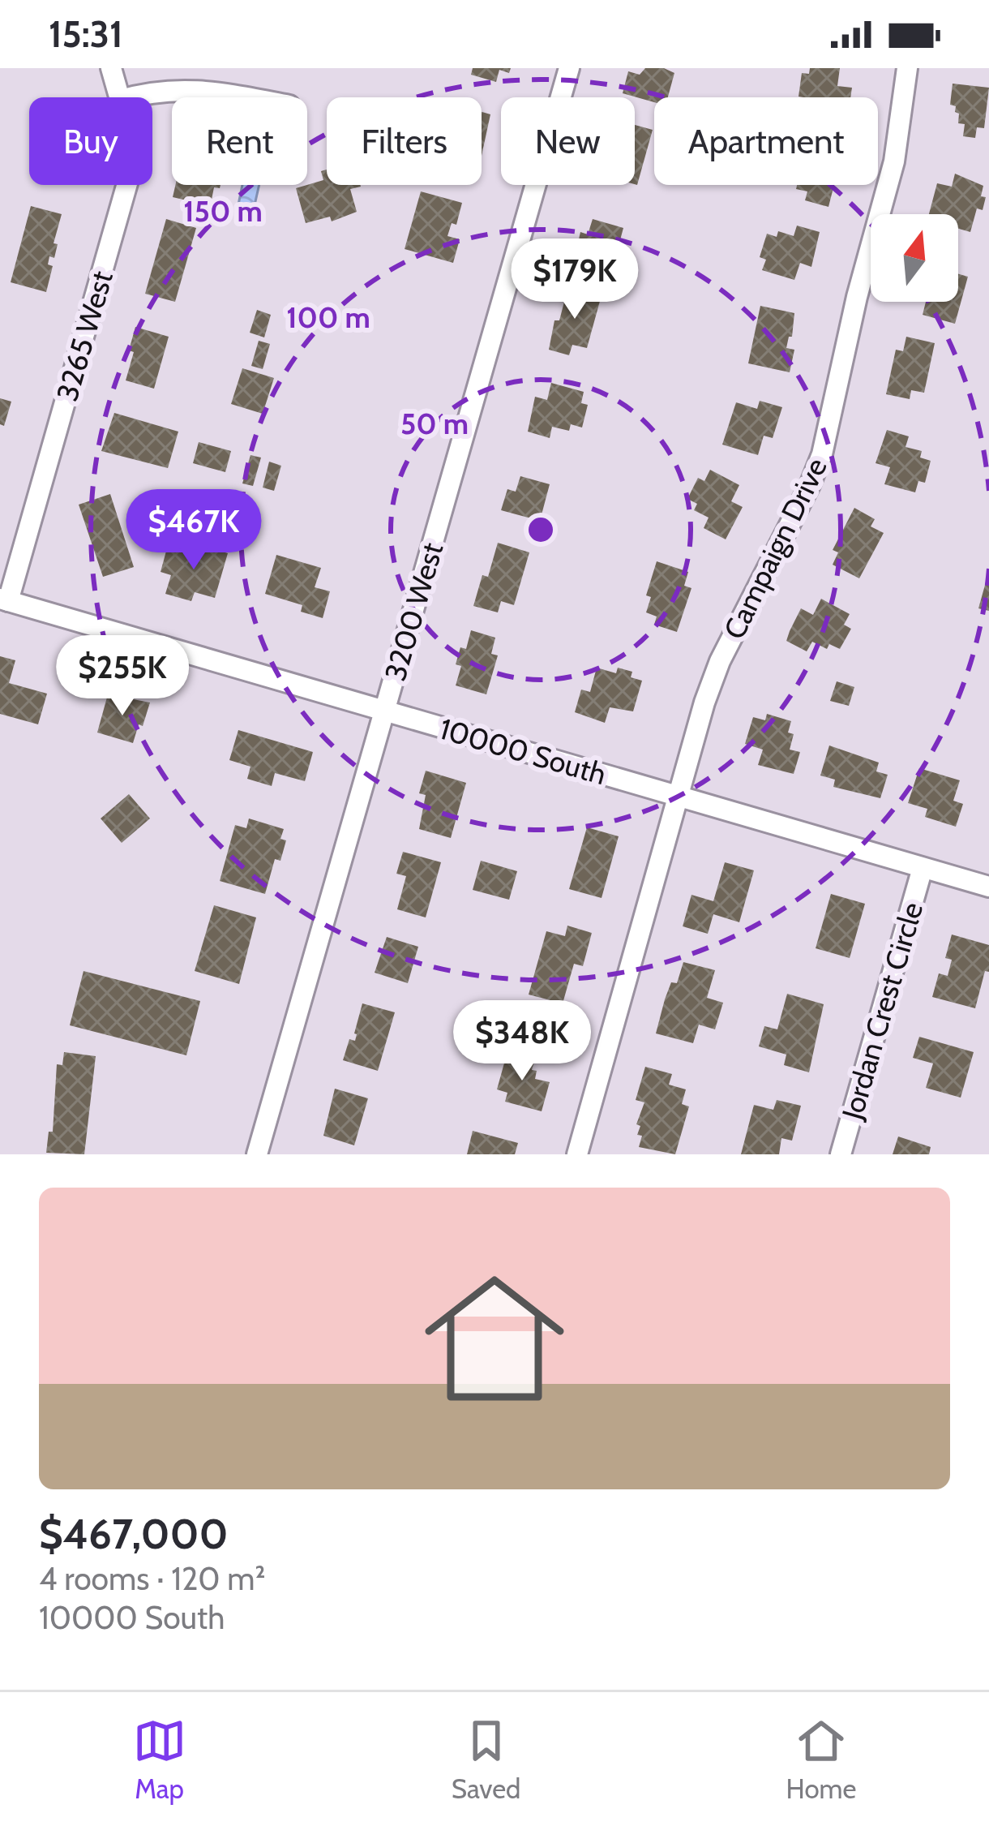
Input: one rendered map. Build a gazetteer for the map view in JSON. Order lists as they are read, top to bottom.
{
  "streets": {
    "street": [
      "3265 West",
      "Campaign Drive",
      "3200 West",
      "10000 South",
      "Jordan Crest Circle"
    ]
  },
  "crossings": [
    ["3265 West", "10000 South"],
    ["Campaign Drive", "10000 South"],
    ["3200 West", "10000 South"],
    ["10000 South", "Jordan Crest Circle"]
  ],
  "north": "top",
  "page": {
    "status": "15:31",
    "chip": [
      "Buy",
      "Rent",
      "Filters",
      "New",
      "Apartment"
    ],
    "price": [
      "$179K",
      "$467K",
      "$255K",
      "$348K"
    ],
    "list": [
      {
        "name": "$467,000",
        "note": "4 rooms · 120 m² · 10000 South"
      }
    ],
    "tabs": ["Map", "Saved", "Home"]
  },
  "rings": ["150 m", "100 m", "50 m"]
}
